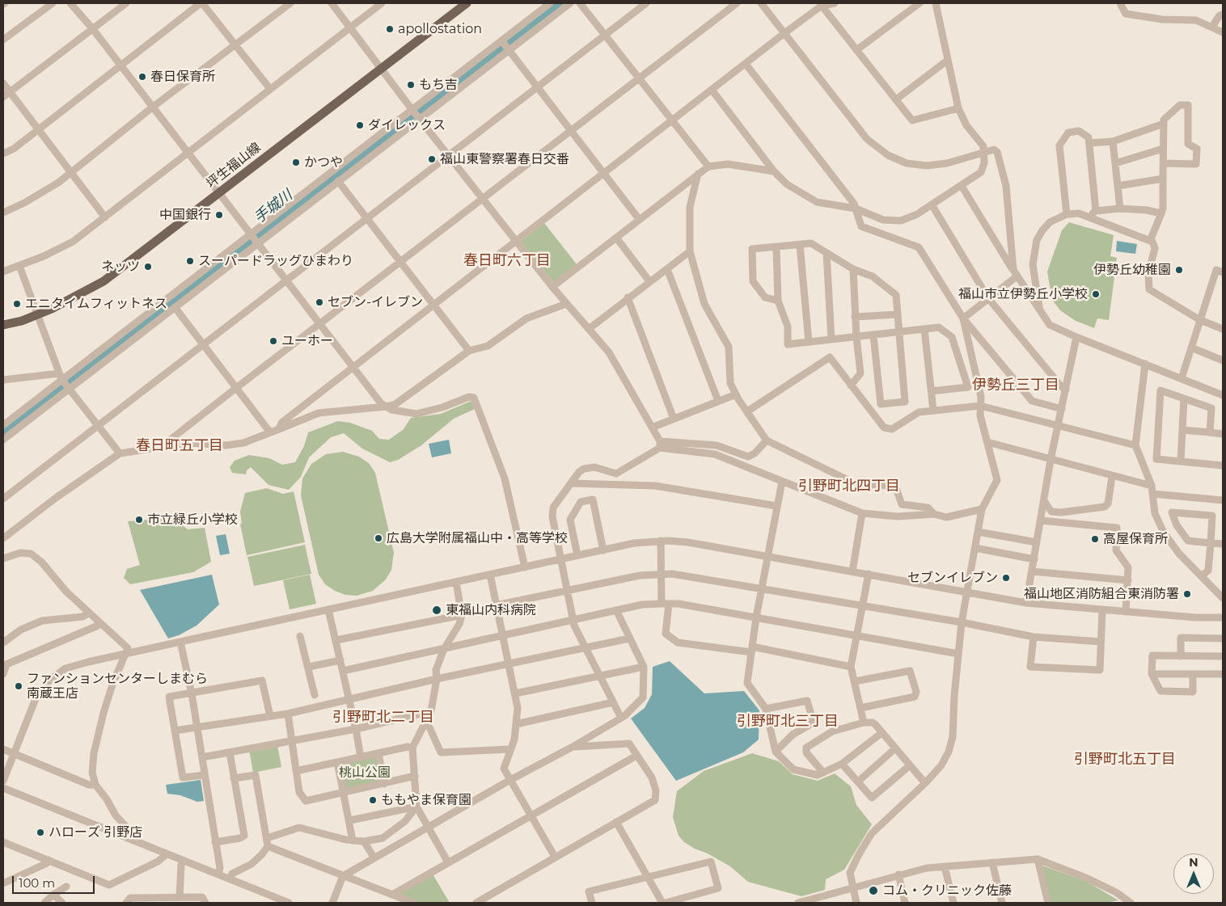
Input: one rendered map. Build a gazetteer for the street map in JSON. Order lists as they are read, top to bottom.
{
  "streets": {
    "main road": ["坪生福山線"]
  },
  "districts": [
    "春日町六丁目",
    "伊勢丘三丁目",
    "春日町五丁目",
    "引野町北四丁目",
    "引野町北二丁目",
    "引野町北三丁目",
    "引野町北五丁目"
  ],
  "water": ["手城川"],
  "parks": ["桃山公園"],
  "places": [
    "apollostation",
    "春日保育所",
    "もち吉",
    "ダイレックス",
    "福山東警察署春日交番",
    "かつや",
    "中国銀行",
    "スーパードラッグひまわり",
    "ネッツ",
    "伊勢丘幼稚園",
    "福山市立伊勢丘小学校",
    "セブン-イレブン",
    "エニタイムフィットネス",
    "ユーホー",
    "市立緑丘小学校",
    "広島大学附属福山中・高等学校",
    "高屋保育所",
    "セブンイレブン",
    "福山地区消防組合東消防署",
    "東福山内科病院",
    "ファンションセンターしまむら 南蔵王店",
    "ももやま保育園",
    "ハローズ 引野店",
    "コム・クリニック佐藤"
  ],
  "scale_bar": "100 m",
  "north": "top"
}
